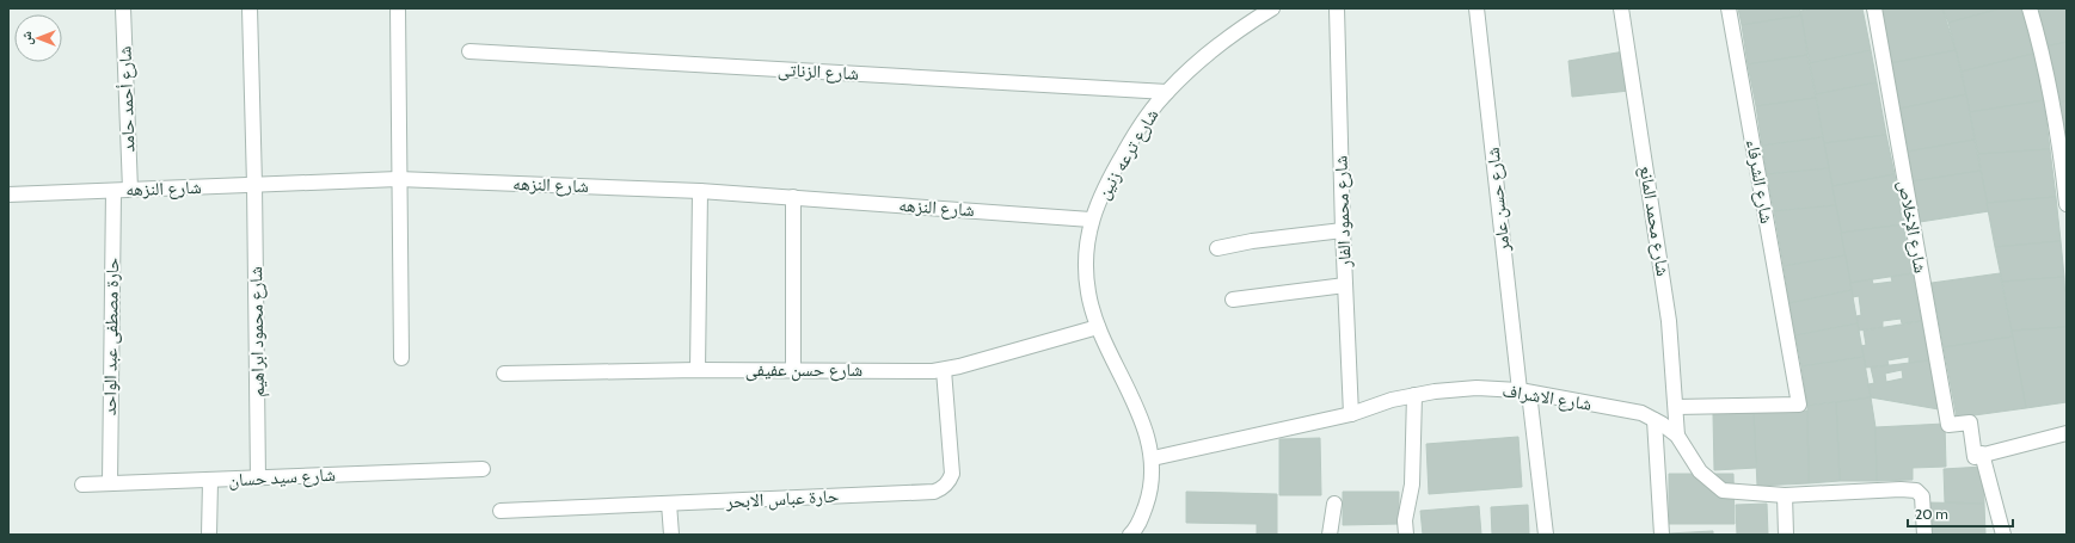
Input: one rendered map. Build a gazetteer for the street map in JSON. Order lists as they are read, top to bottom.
{
  "streets": {
    "street": [
      "شارع الزناتى",
      "شارع أحمد حامد",
      "شارع ترعه زنين",
      "شارع الشرفاء",
      "شارع النزهه",
      "شارع حسن عامر",
      "شارع محمود الفار",
      "شارع محمد المانع",
      "شارع الإخلاص",
      "شارع محمود ابراهيم",
      "حارة مصطفى عبد الواحد",
      "شارع حسن عفيفى",
      "شارع الاشراف",
      "شارع سيد حسان",
      "حارة عباس الابحر"
    ]
  },
  "crossings": [
    ["شارع الزناتى", "شارع ترعه زنين"],
    ["شارع أحمد حامد", "شارع النزهه"],
    ["شارع ترعه زنين", "شارع النزهه"],
    ["شارع ترعه زنين", "شارع حسن عفيفى"],
    ["شارع ترعه زنين", "شارع الاشراف"],
    ["شارع الشرفاء", "شارع محمد المانع"],
    ["شارع النزهه", "شارع محمود ابراهيم"],
    ["شارع النزهه", "حارة مصطفى عبد الواحد"],
    ["شارع حسن عامر", "شارع الاشراف"],
    ["شارع محمود الفار", "شارع الاشراف"],
    ["شارع محمد المانع", "شارع الاشراف"],
    ["شارع محمود ابراهيم", "شارع سيد حسان"],
    ["حارة مصطفى عبد الواحد", "شارع سيد حسان"],
    ["شارع حسن عفيفى", "حارة عباس الابحر"]
  ],
  "scale_bar": "20 m",
  "north": "left"
}
